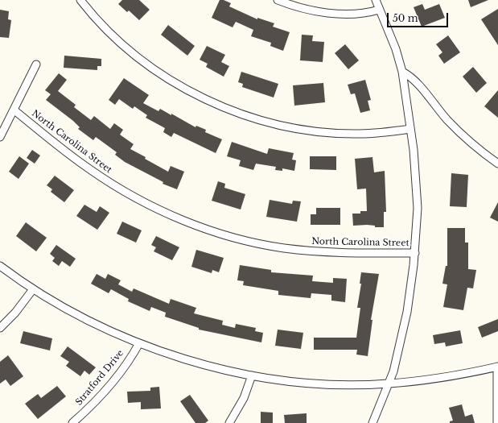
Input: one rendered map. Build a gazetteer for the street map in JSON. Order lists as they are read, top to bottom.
{
  "streets": {
    "street": ["North Carolina Street", "Stratford Drive"]
  },
  "scale_bar": "50 m"
}
